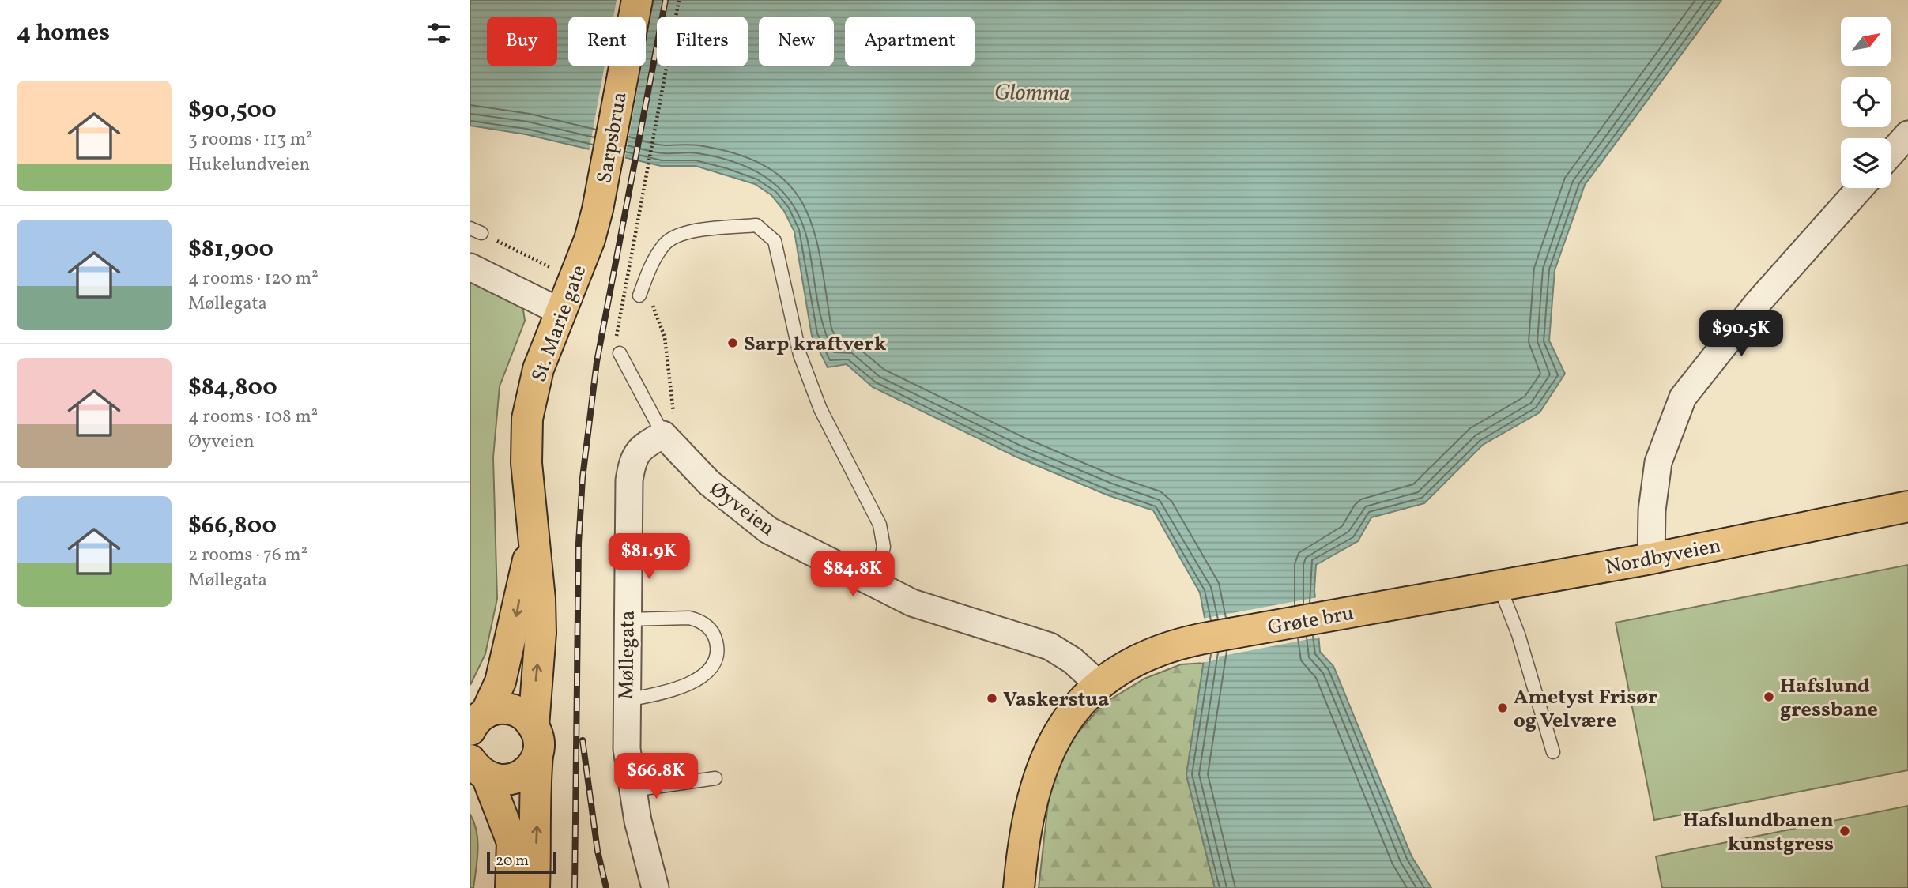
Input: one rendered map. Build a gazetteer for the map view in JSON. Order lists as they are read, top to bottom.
{
  "streets": {
    "main road": [
      "Sarpsbrua",
      "St. Marie gate",
      "Nordbyveien",
      "Grøte bru"
    ],
    "street": ["Øyveien", "Møllegata"]
  },
  "crossings": [
    ["Sarpsbrua", "St. Marie gate"],
    ["Øyveien", "Grøte bru"],
    ["Øyveien", "Møllegata"],
    ["Nordbyveien", "Grøte bru"]
  ],
  "water": ["Glomma"],
  "places": [
    "Sarp kraftverk",
    "Hafslund gressbane",
    "Vaskerstua",
    "Ametyst Frisør og Velvære",
    "Hafslundbanen kunstgress"
  ],
  "scale_bar": "20 m",
  "north": "top right",
  "page": {
    "heading": "4 homes",
    "chip": [
      "Buy",
      "Rent",
      "Filters",
      "New",
      "Apartment"
    ],
    "list": [
      {
        "name": "$90,500",
        "note": "3 rooms · 113 m² · Hukelundveien"
      },
      {
        "name": "$81,900",
        "note": "4 rooms · 120 m² · Møllegata"
      },
      {
        "name": "$84,800",
        "note": "4 rooms · 108 m² · Øyveien"
      },
      {
        "name": "$66,800",
        "note": "2 rooms · 76 m² · Møllegata"
      }
    ],
    "price": [
      "$90.5K",
      "$81.9K",
      "$84.8K",
      "$66.8K"
    ],
    "scale": "20 m"
  }
}
